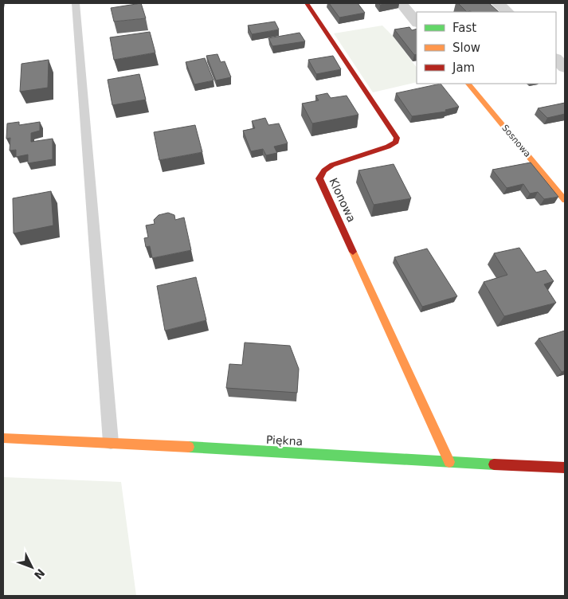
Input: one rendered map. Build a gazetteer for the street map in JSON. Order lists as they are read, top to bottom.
{
  "streets": {
    "street": ["Sosnowa", "Klonowa", "Piękna"]
  },
  "crossings": [
    ["Klonowa", "Piękna"]
  ],
  "legend": ["Fast", "Slow", "Jam"],
  "north": "bottom right"
}
